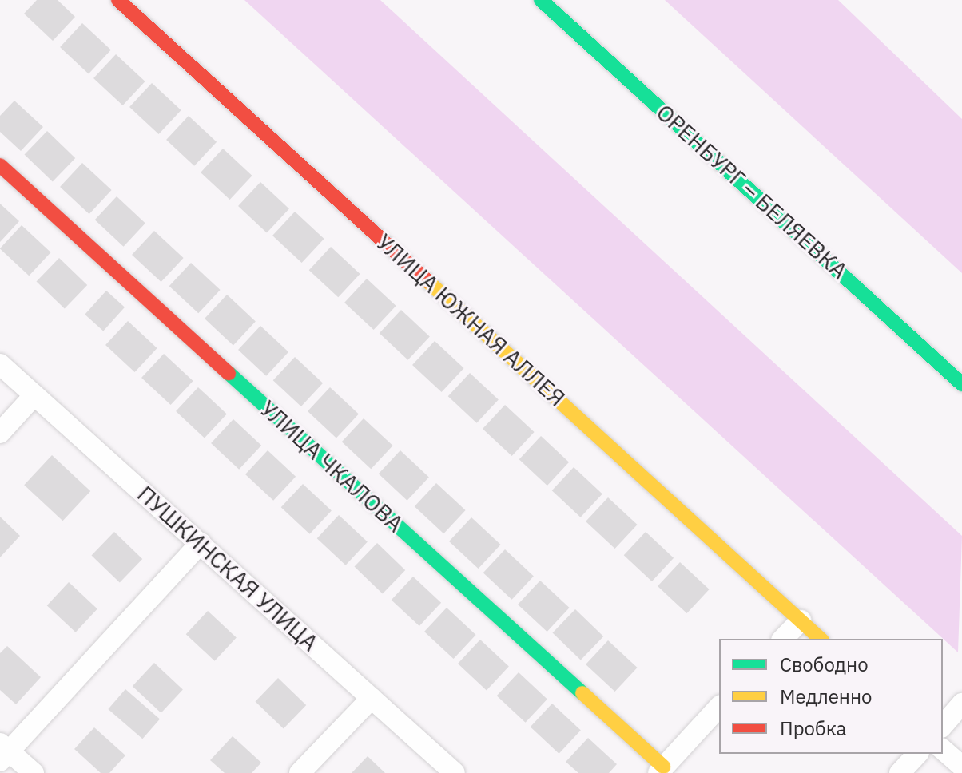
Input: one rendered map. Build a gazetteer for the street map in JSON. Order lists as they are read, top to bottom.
{
  "streets": {
    "street": [
      "ОРЕНБУРГ – БЕЛЯЕВКА",
      "УЛИЦА ЮЖНАЯ АЛЛЕЯ",
      "УЛИЦА ЧКАЛОВА",
      "ПУШКИНСКАЯ УЛИЦА"
    ]
  },
  "legend": ["Свободно", "Медленно", "Пробка"]
}
